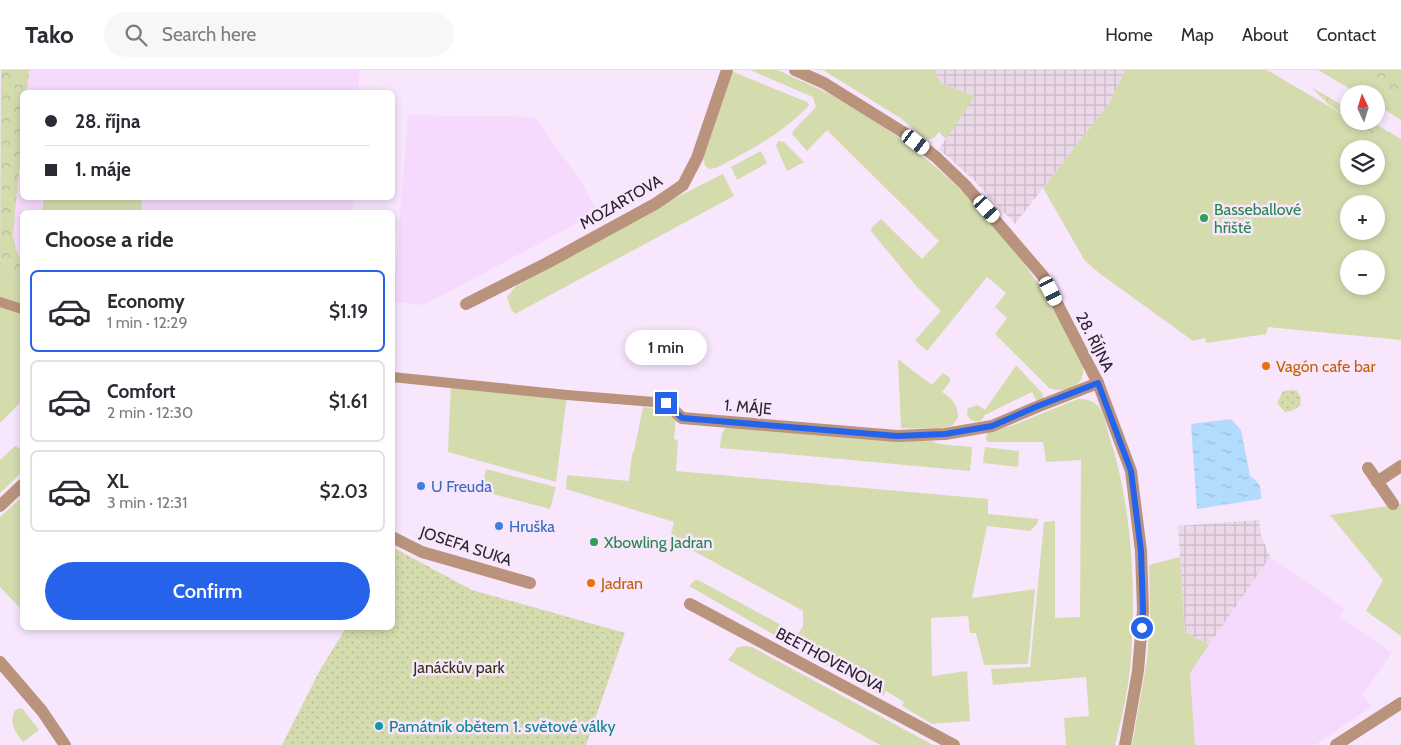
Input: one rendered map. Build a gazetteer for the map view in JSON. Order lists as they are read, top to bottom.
{
  "streets": {
    "street": [
      "MOZARTOVA",
      "28. ŘÍJNA",
      "1. MÁJE",
      "JOSEFA SUKA",
      "BEETHOVENOVA"
    ]
  },
  "crossings": [
    ["28. ŘÍJNA", "1. MÁJE"]
  ],
  "parks": ["Janáčkův park"],
  "places": [
    "Basseballové hřiště",
    "Vagón cafe bar",
    "U Freuda",
    "Hruška",
    "Xbowling Jadran",
    "Jadran",
    "Památník obětem 1. světové války"
  ],
  "north": "top",
  "page": {
    "header": "Tako",
    "search": "Search here",
    "nav": [
      "Home",
      "Map",
      "About",
      "Contact"
    ],
    "map_buttons": ["+", "−"],
    "banner": ["28. října", "1. máje"],
    "heading": "Choose a ride",
    "list": [
      {
        "name": "Economy",
        "note": "1 min · 12:29",
        "value": "$1.19"
      },
      {
        "name": "Comfort",
        "note": "2 min · 12:30",
        "value": "$1.61"
      },
      {
        "name": "XL",
        "note": "3 min · 12:31",
        "value": "$2.03"
      }
    ],
    "bubble": "1 min",
    "buttons": "Confirm"
  }
}
